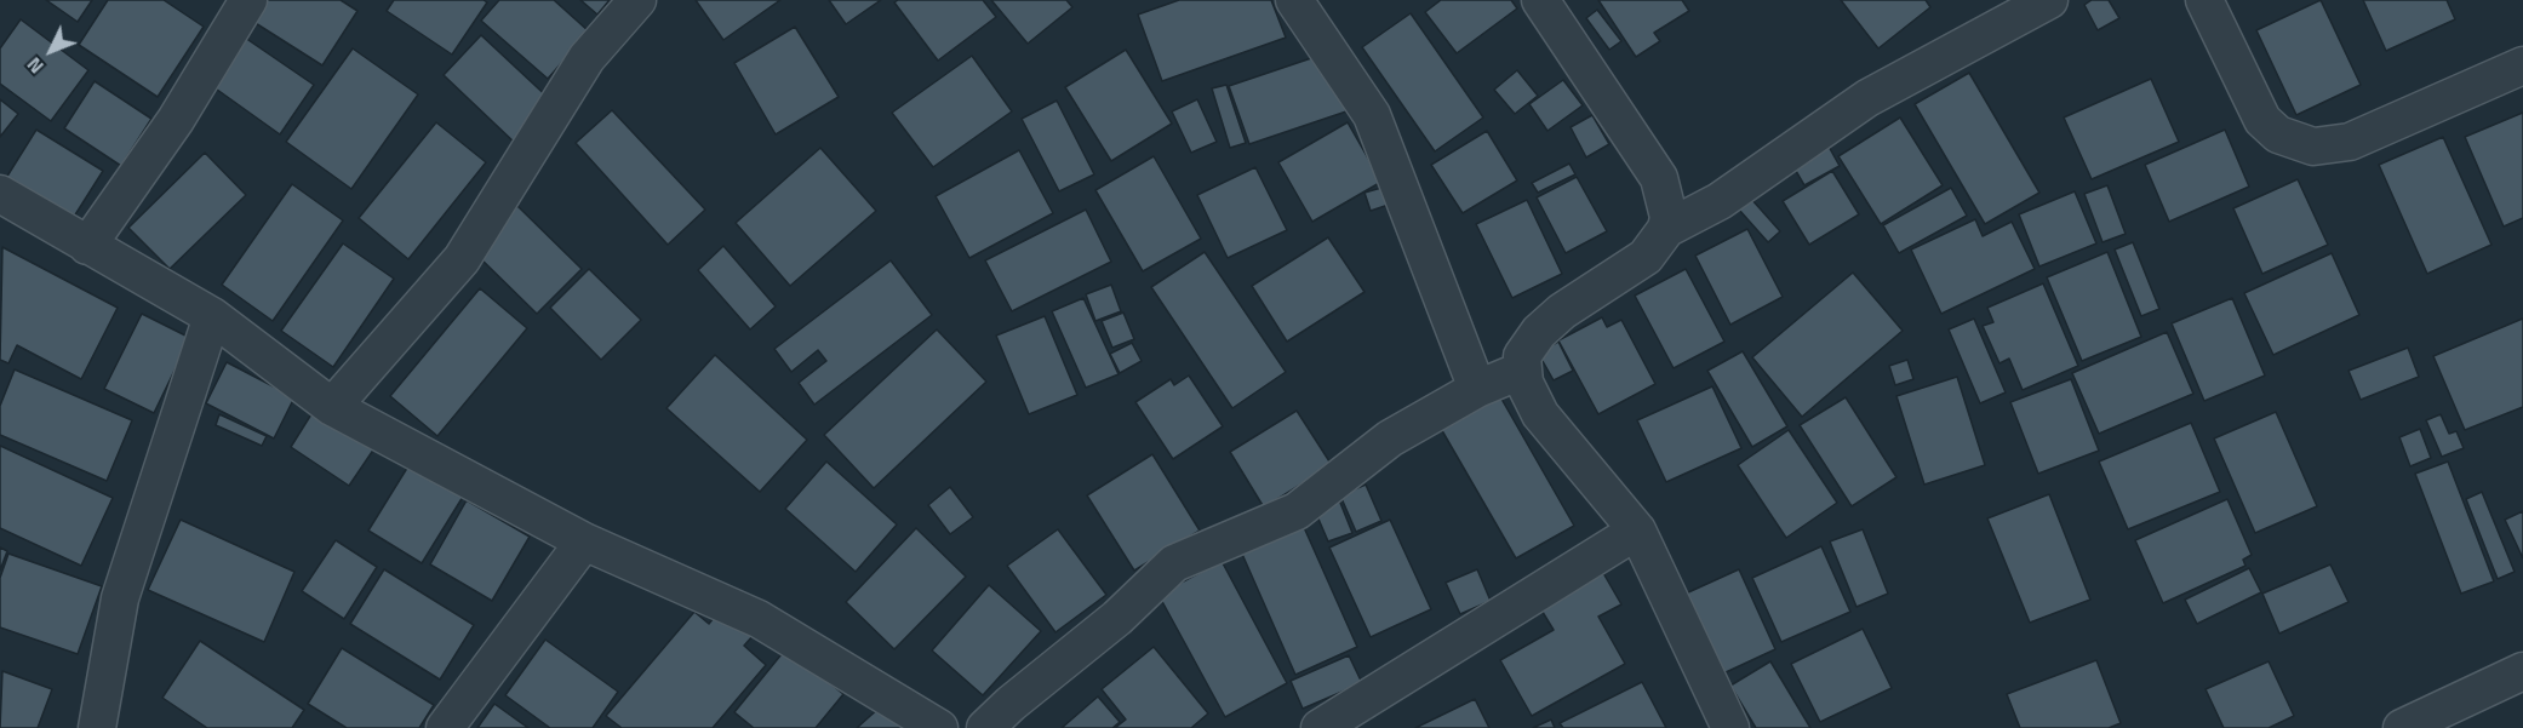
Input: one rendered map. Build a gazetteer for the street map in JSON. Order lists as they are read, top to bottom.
{
  "north": "bottom left"
}
